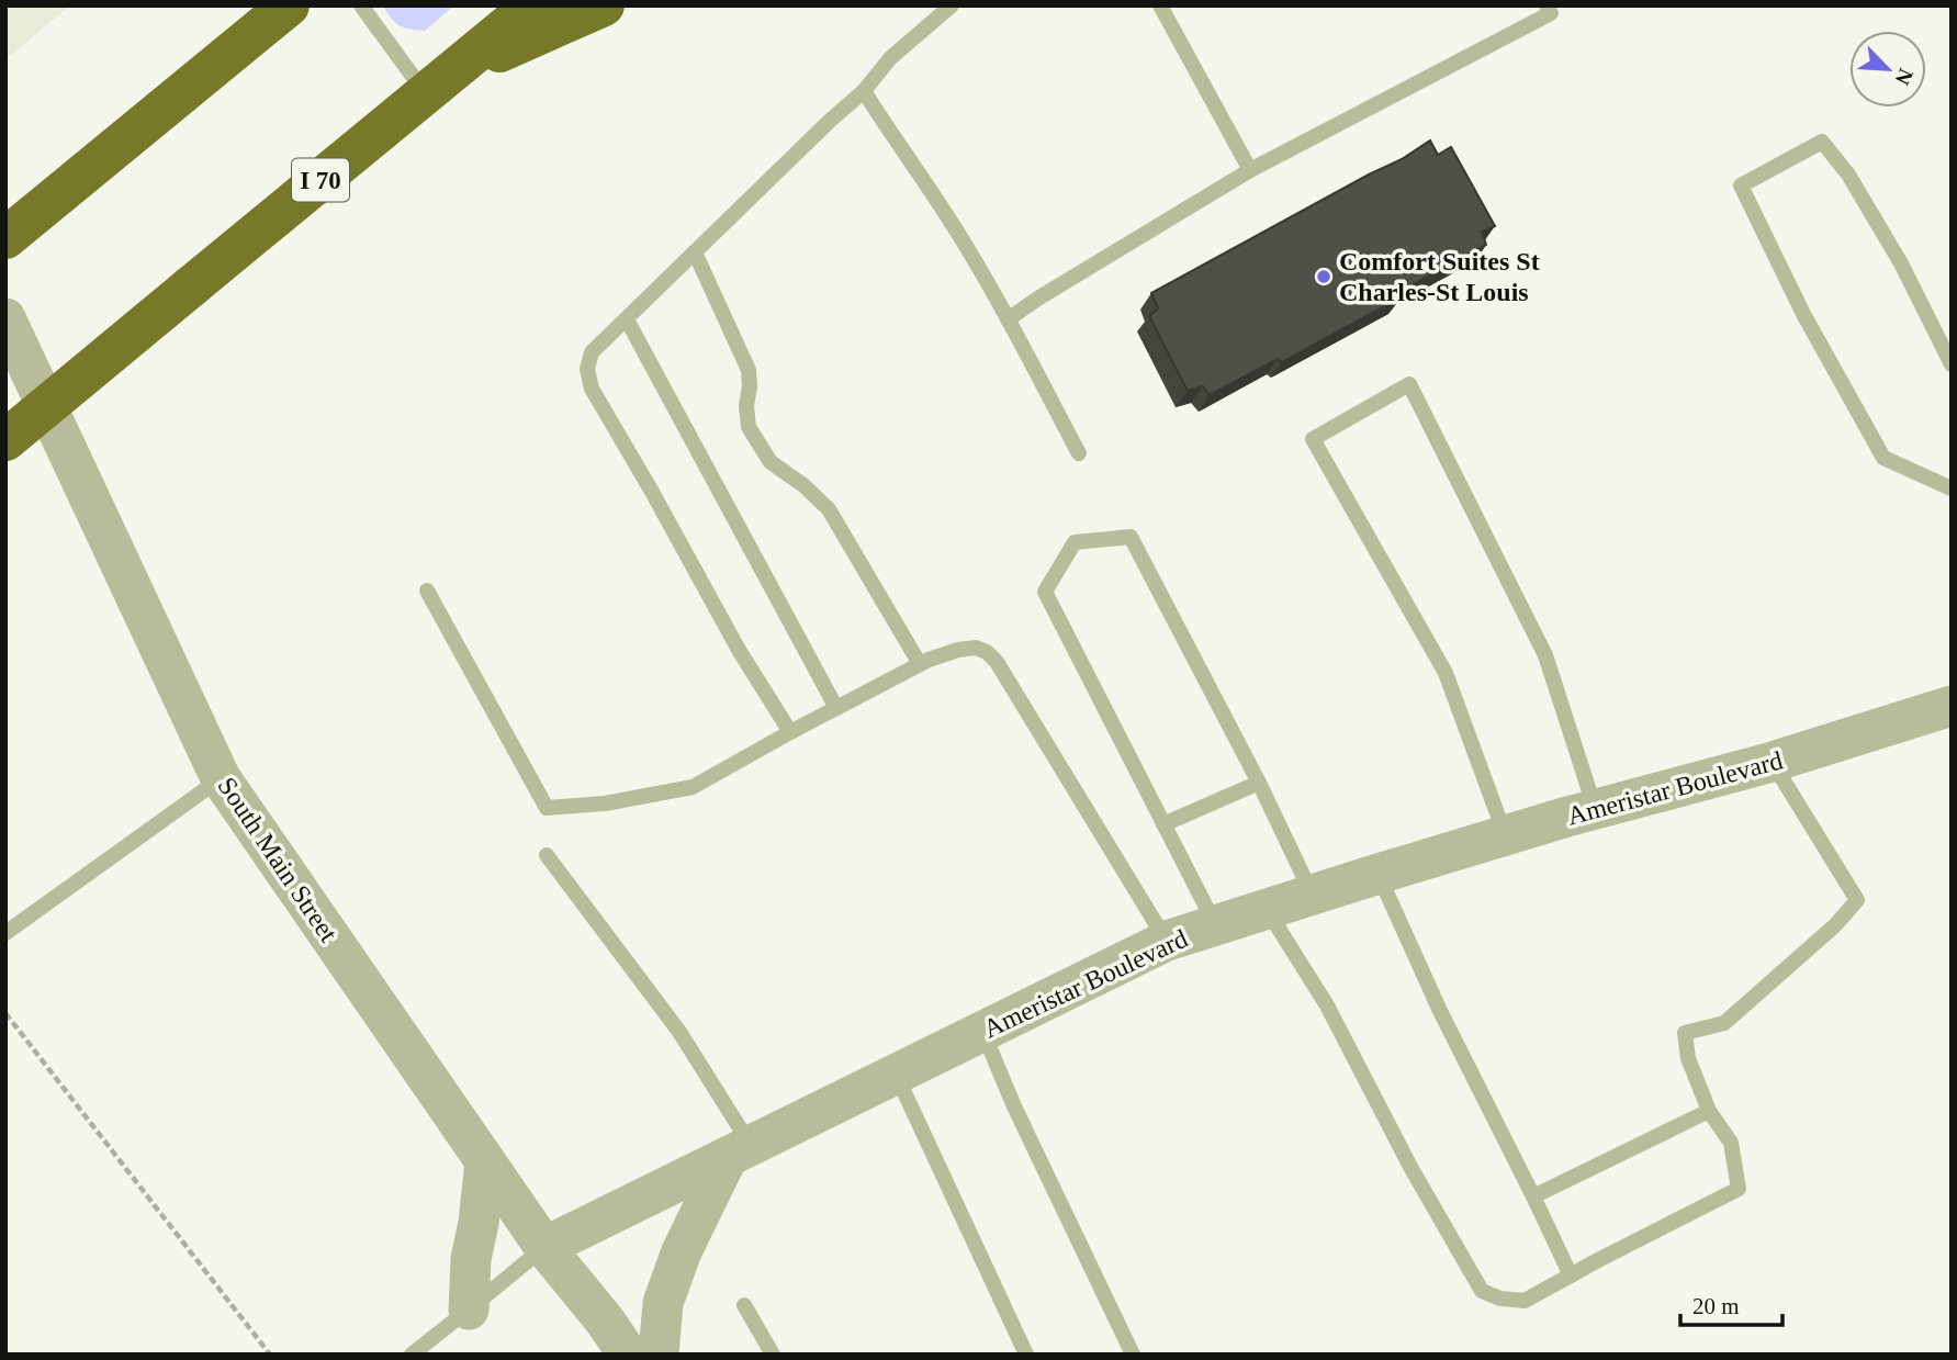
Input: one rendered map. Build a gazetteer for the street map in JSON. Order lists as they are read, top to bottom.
{
  "streets": {
    "highway": ["I 70"],
    "street": ["Ameristar Boulevard", "South Main Street"]
  },
  "crossings": [
    ["Ameristar Boulevard", "South Main Street"]
  ],
  "places": ["Comfort Suites St Charles-St Louis"],
  "scale_bar": "20 m",
  "north": "bottom right"
}
